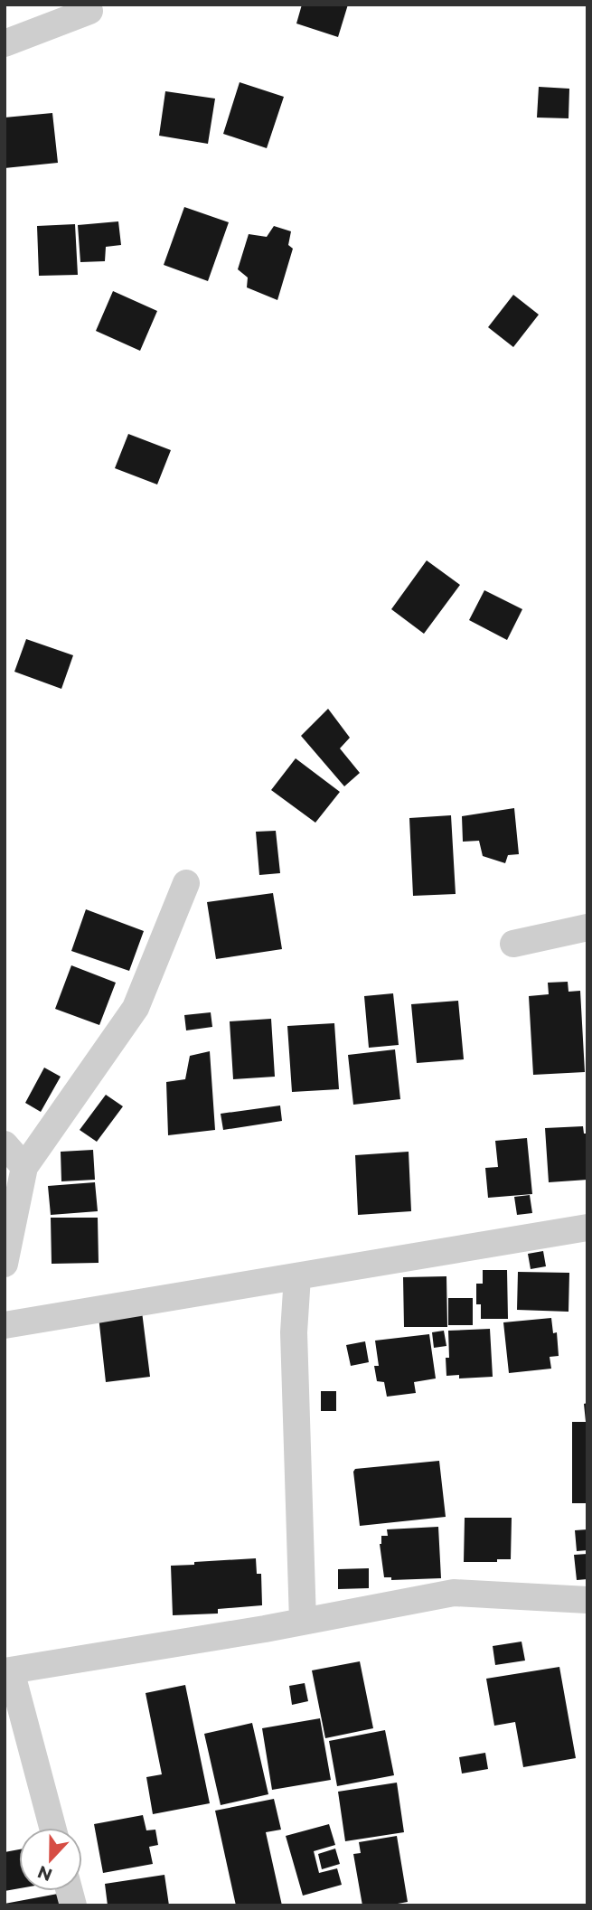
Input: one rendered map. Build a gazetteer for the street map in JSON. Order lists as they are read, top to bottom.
{
  "north": "bottom"
}
